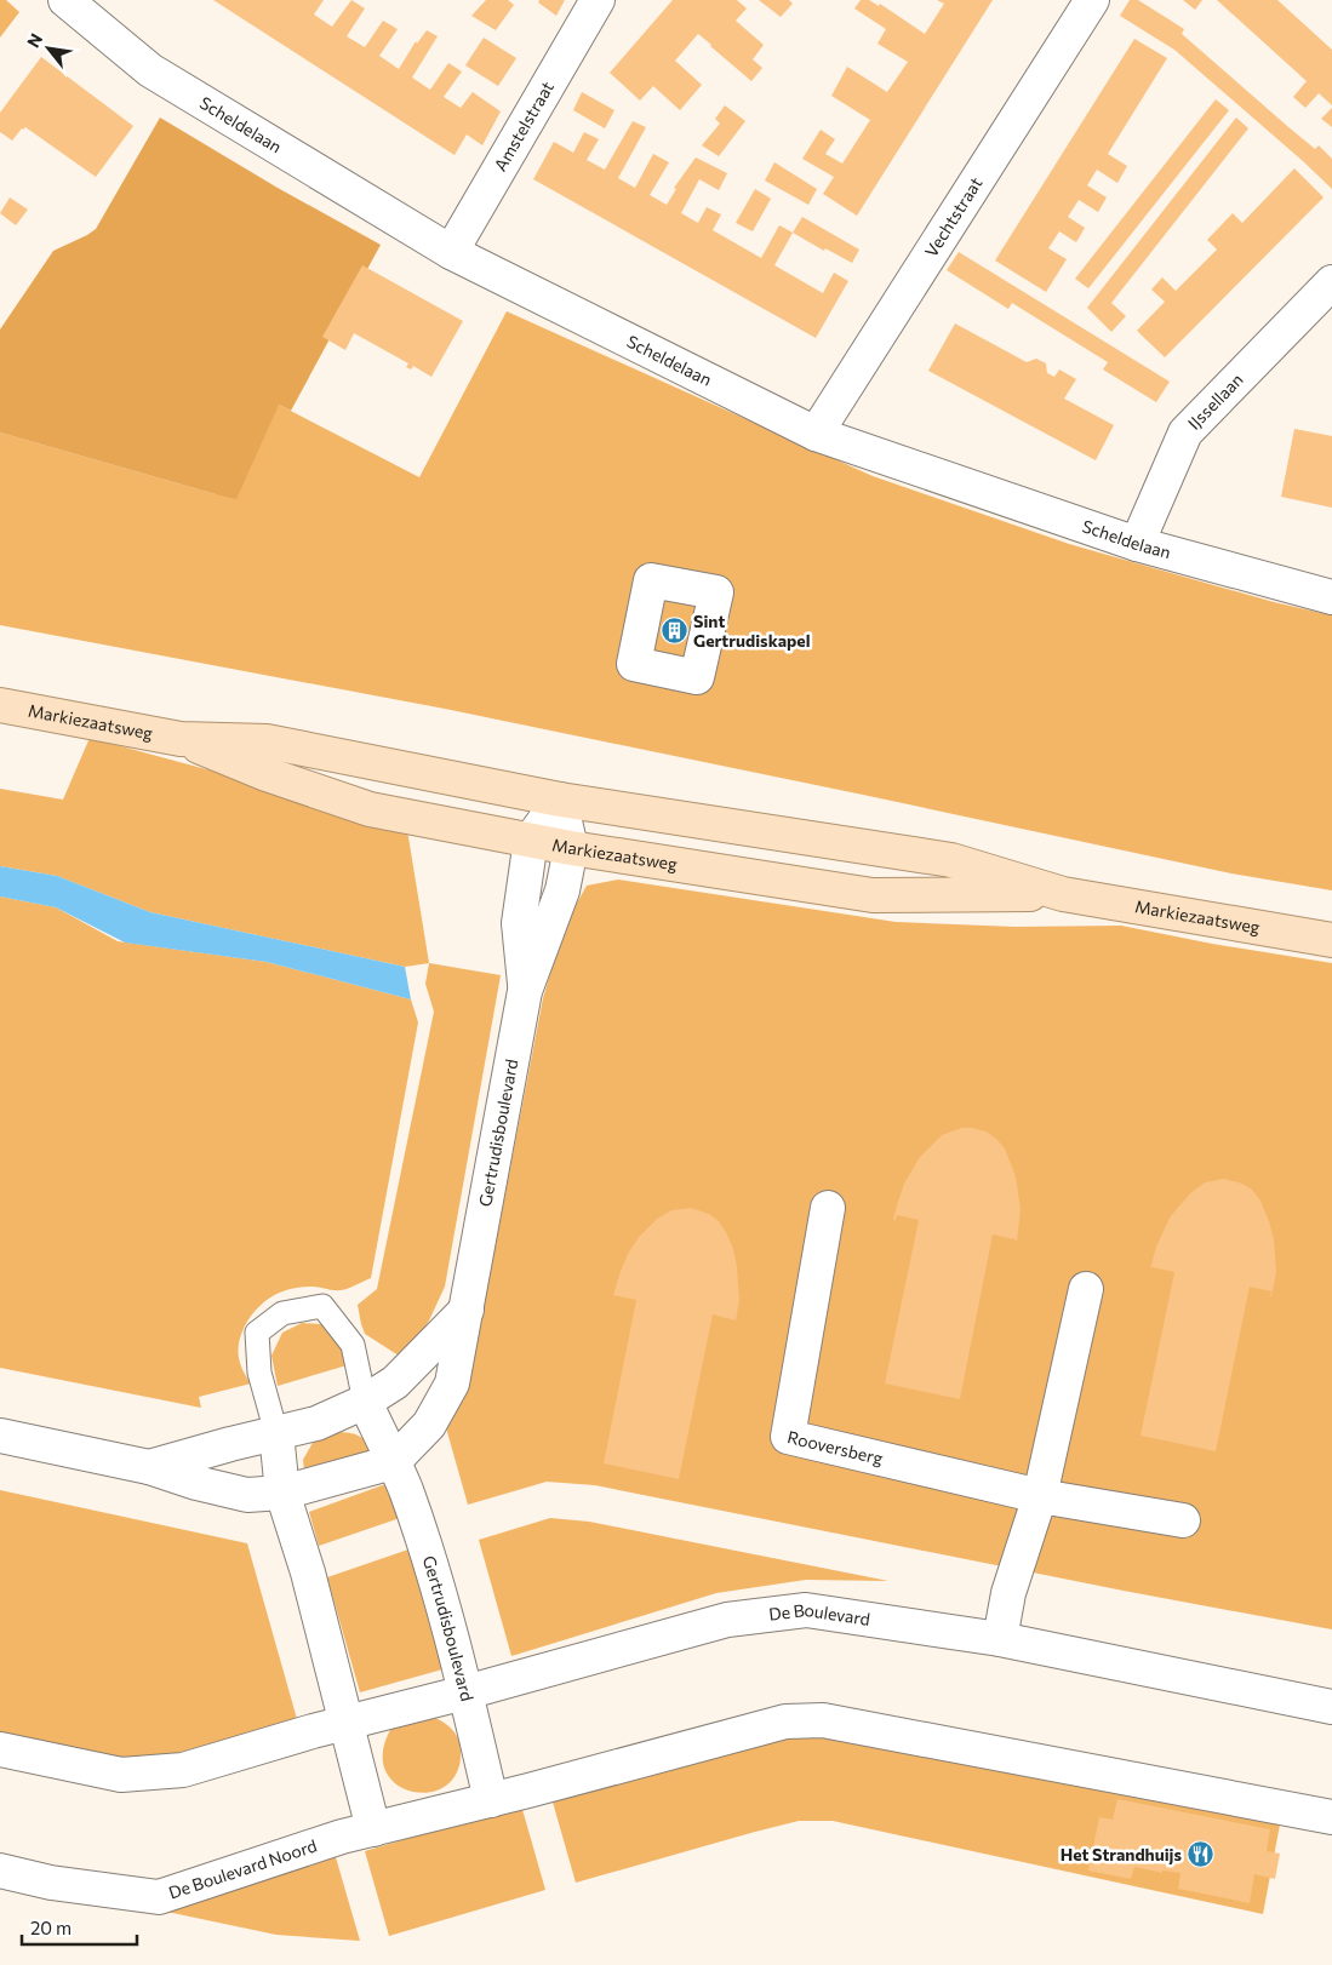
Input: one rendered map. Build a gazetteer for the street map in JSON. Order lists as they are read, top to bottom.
{
  "streets": {
    "main road": ["Markiezaatsweg"],
    "street": [
      "Scheldelaan",
      "Amstelstraat",
      "Vechtstraat",
      "IJssellaan",
      "Gertrudisboulevard",
      "Rooversberg",
      "De Boulevard",
      "De Boulevard Noord"
    ]
  },
  "crossings": [
    ["Scheldelaan", "Amstelstraat"],
    ["Scheldelaan", "Vechtstraat"],
    ["Scheldelaan", "IJssellaan"],
    ["Markiezaatsweg", "Gertrudisboulevard"],
    ["Gertrudisboulevard", "De Boulevard"]
  ],
  "places": {
    "building": ["Sint Gertrudiskapel"],
    "restaurant": ["Het Strandhuijs"]
  },
  "scale_bar": "20 m",
  "north": "top left"
}
